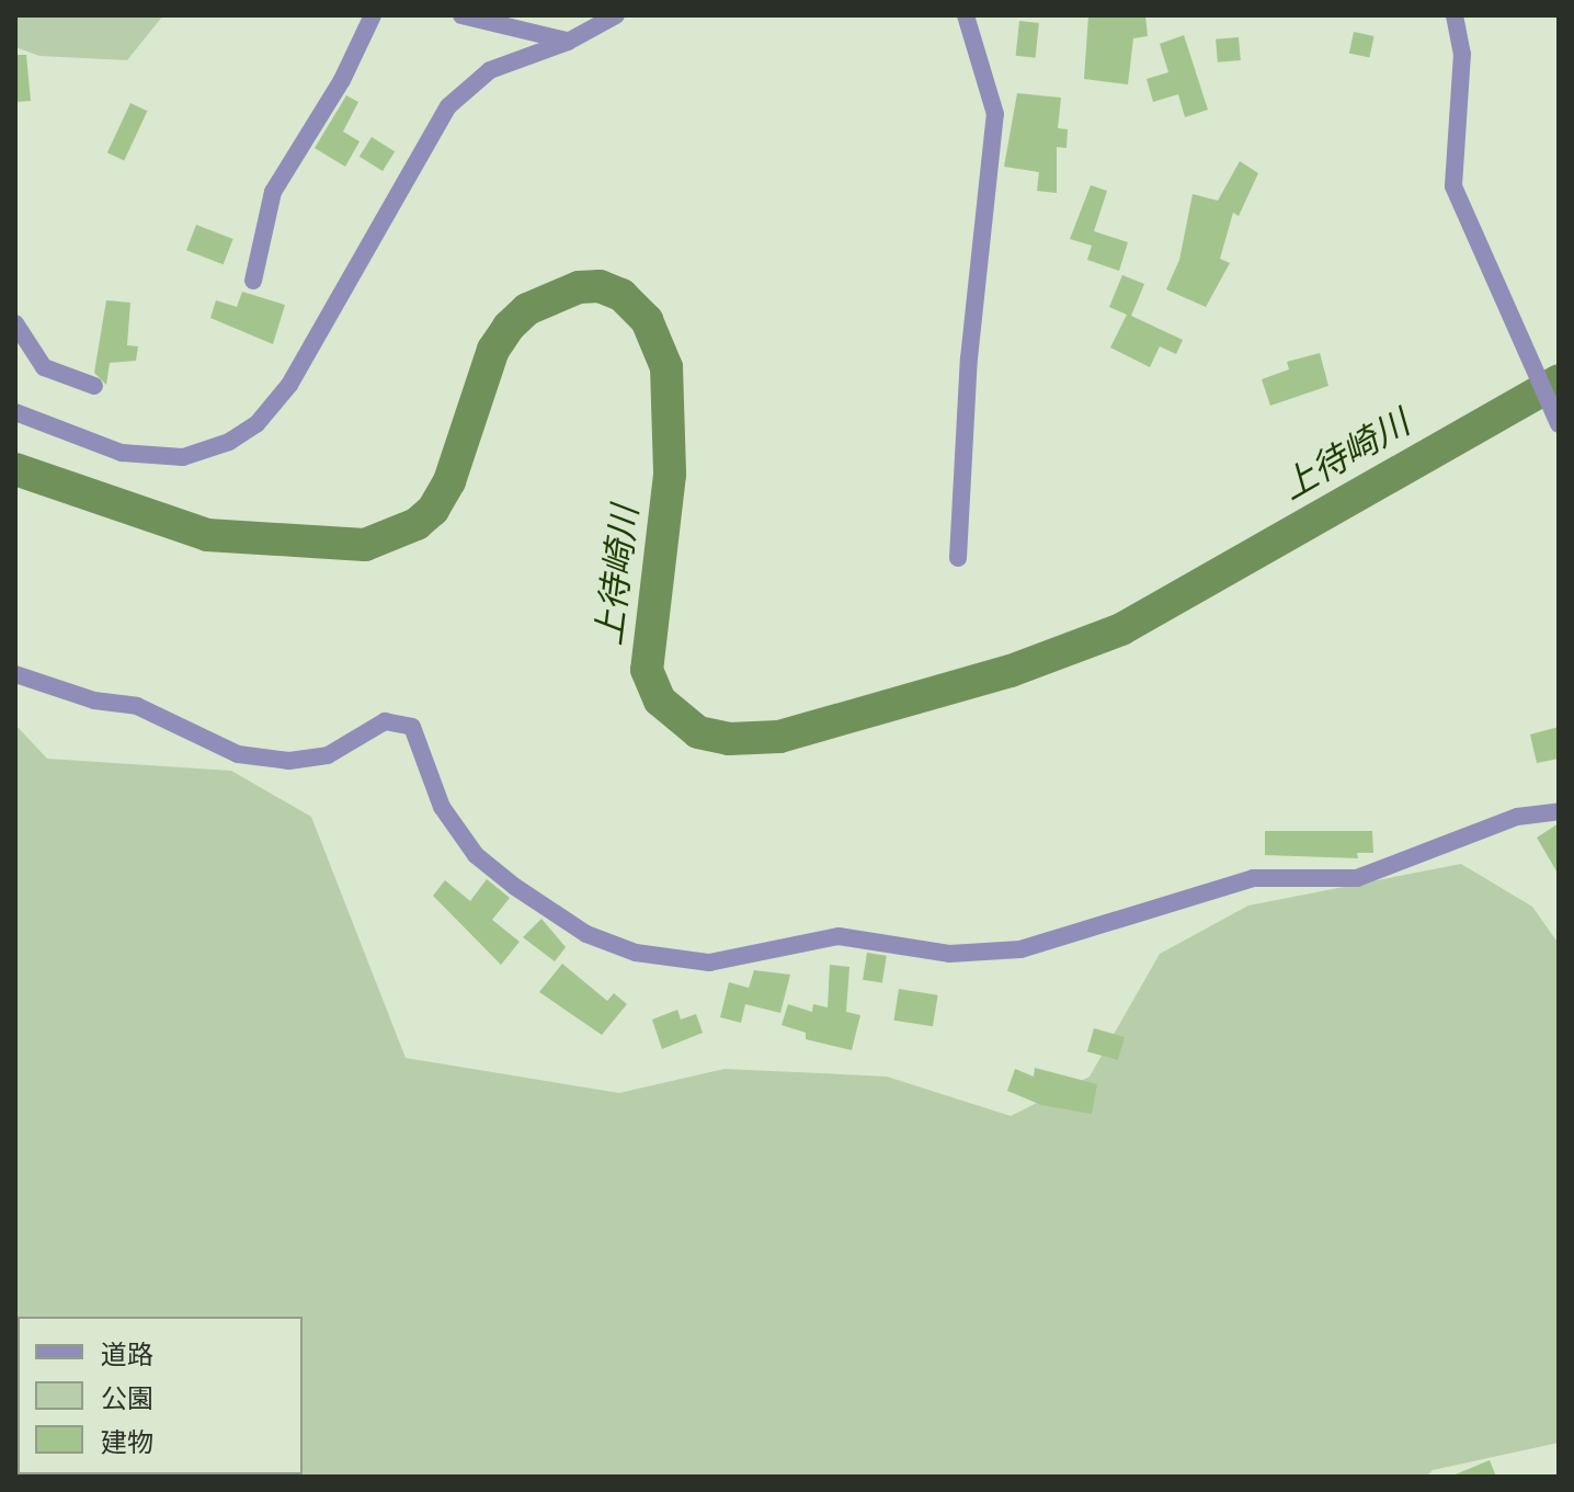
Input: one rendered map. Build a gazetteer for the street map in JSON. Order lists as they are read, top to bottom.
{
  "water": ["上待崎川"],
  "legend": ["道路", "公園", "建物"]
}
